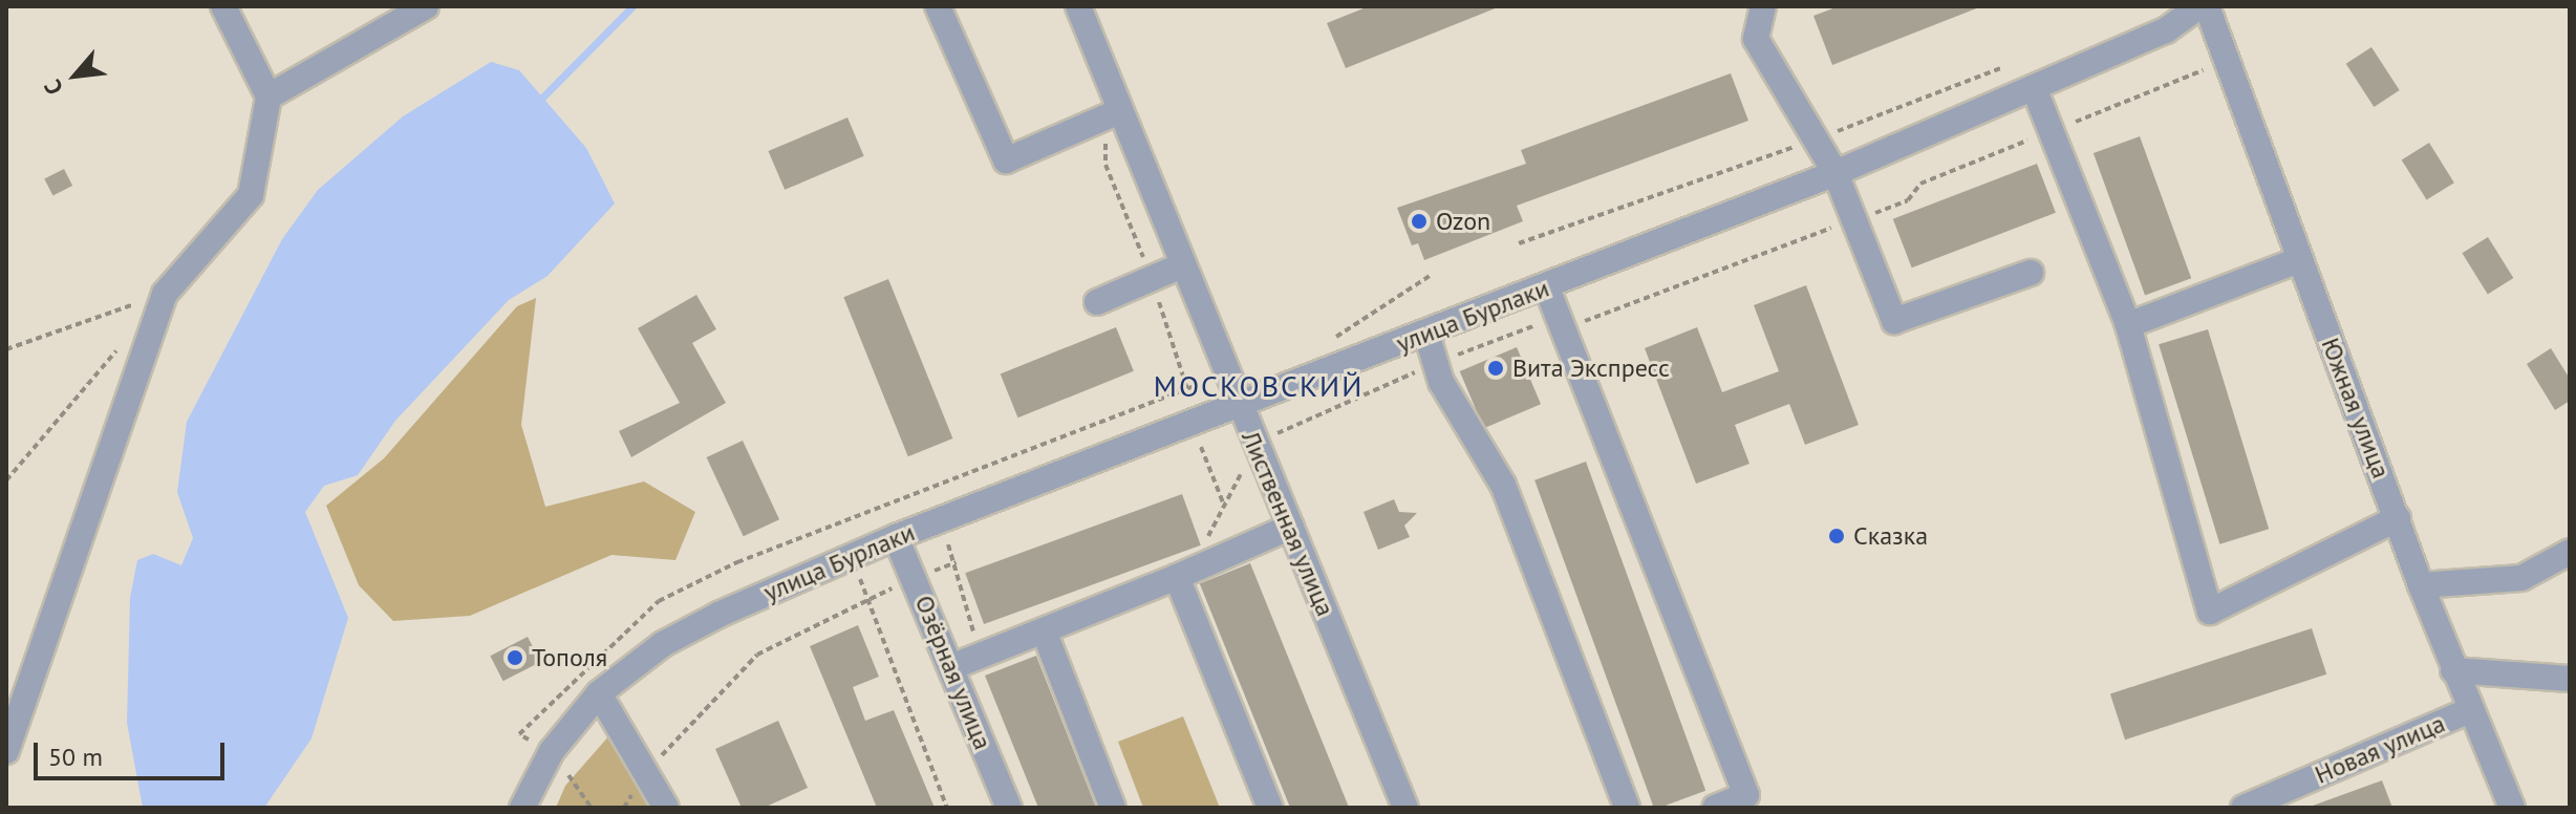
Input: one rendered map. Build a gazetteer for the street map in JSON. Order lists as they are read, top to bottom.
{
  "streets": {
    "street": [
      "улица Бурлаки",
      "Южная улица",
      "Лиственная улица",
      "Озёрная улица",
      "Новая улица"
    ]
  },
  "crossings": [
    ["улица Бурлаки", "Лиственная улица"],
    ["улица Бурлаки", "Озёрная улица"],
    ["Южная улица", "Новая улица"]
  ],
  "districts": ["МОСКОВСКИЙ"],
  "places": [
    "Ozon",
    "Вита Экспресс",
    "Сказка",
    "Тополя"
  ],
  "scale_bar": "50 m",
  "north": "bottom left"
}
